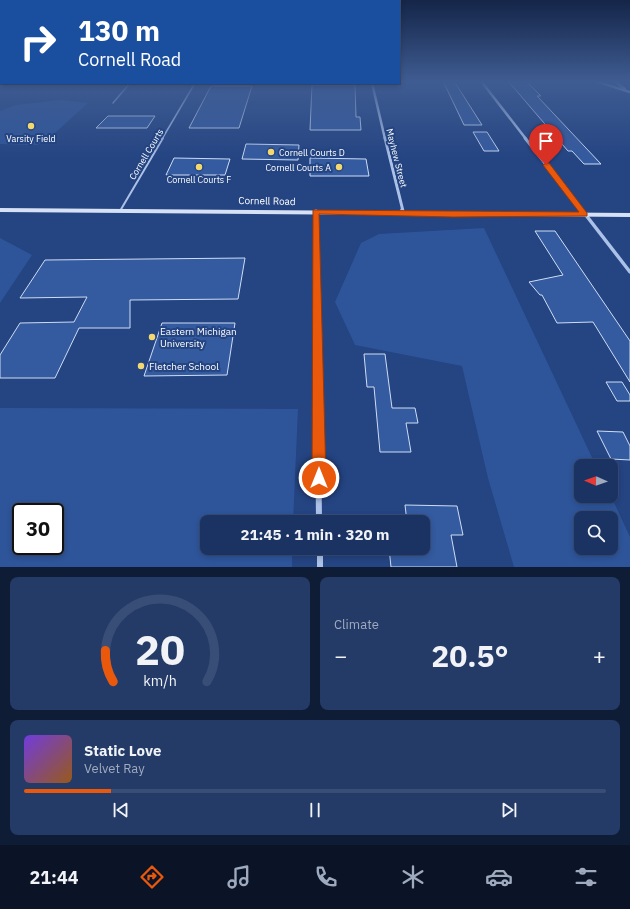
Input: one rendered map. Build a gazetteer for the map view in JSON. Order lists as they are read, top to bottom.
{
  "streets": {
    "street": ["Mayhew Street", "Cornell Road"],
    "lane": ["Cornell Courts"]
  },
  "crossings": [
    ["Cornell Courts", "Cornell Road"],
    ["Mayhew Street", "Cornell Road"]
  ],
  "places": [
    "Varsity Field",
    "Cornell Courts D",
    "Cornell Courts F",
    "Cornell Courts A",
    "Eastern Michigan University",
    "Fletcher School"
  ],
  "north": "left",
  "page": {
    "turn": ["130 m", "Cornell Road"],
    "limit": "30",
    "trip": "21:45 · 1 min · 320 m",
    "tile": "Climate",
    "heat": ["−", "20.5°", "+"],
    "song": ["Static Love", "Velvet Ray"],
    "tabs": "21:44",
    "gauge": ["20", "km/h"]
  }
}
